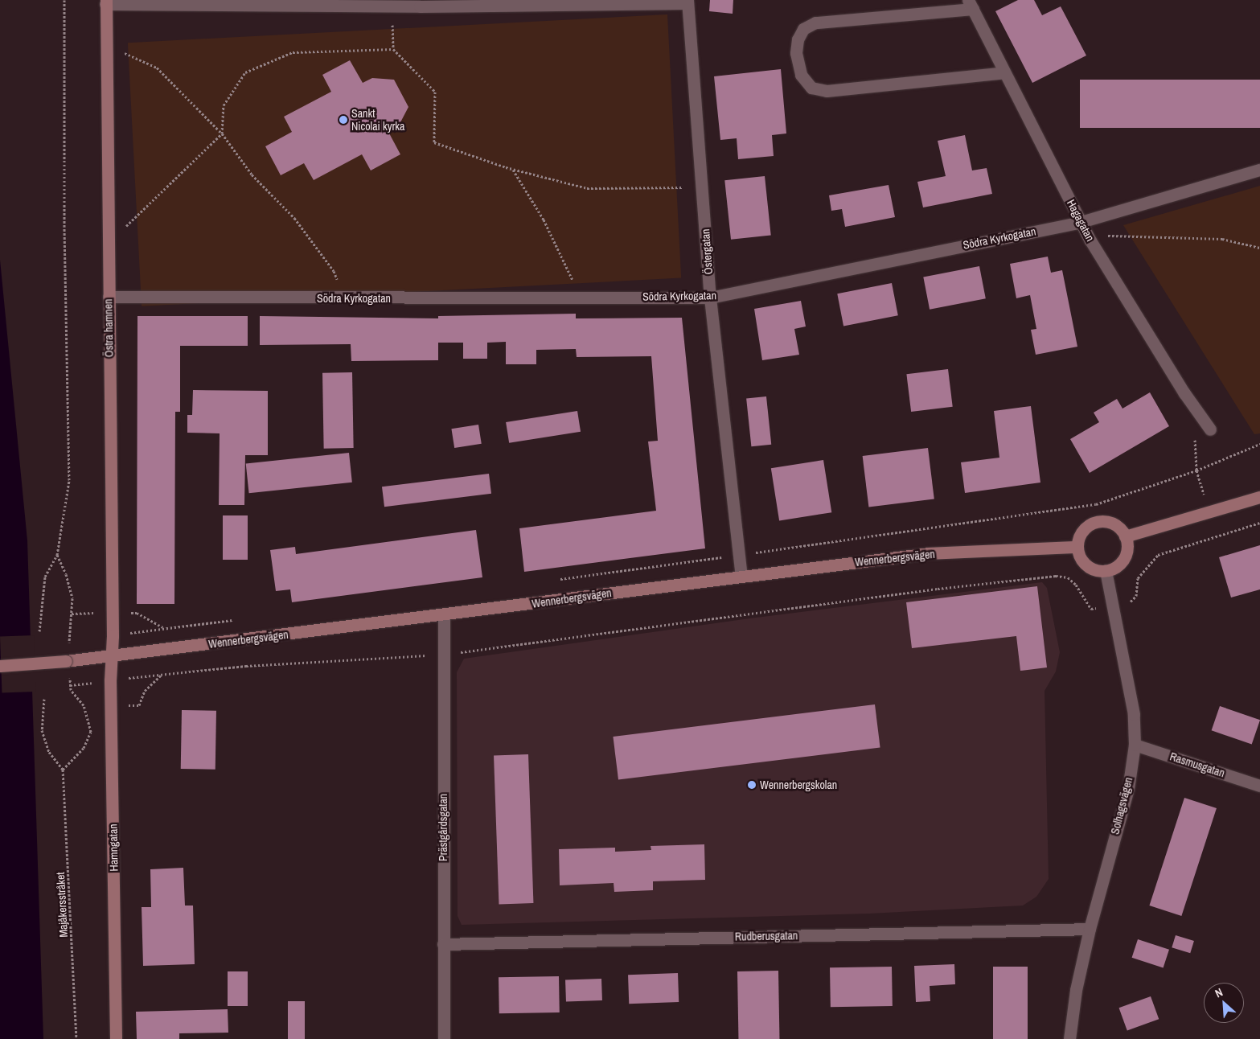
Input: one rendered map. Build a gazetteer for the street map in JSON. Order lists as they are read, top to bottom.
{
  "streets": {
    "main road": ["Östra hamnen", "Wennerbergsvägen", "Hamngatan"],
    "street": [
      "Hagagatan",
      "Södra Kyrkogatan",
      "Östergatan",
      "Rasmusgatan",
      "Solhagsvägen",
      "Prästgårdsgatan",
      "Rudberusgatan"
    ],
    "path": ["Majåkersstråket"]
  },
  "crossings": [
    ["Hagagatan", "Södra Kyrkogatan"],
    ["Södra Kyrkogatan", "Östergatan"],
    ["Södra Kyrkogatan", "Östra hamnen"],
    ["Östergatan", "Wennerbergsvägen"],
    ["Östra hamnen", "Wennerbergsvägen"],
    ["Östra hamnen", "Hamngatan"],
    ["Wennerbergsvägen", "Solhagsvägen"],
    ["Wennerbergsvägen", "Prästgårdsgatan"],
    ["Wennerbergsvägen", "Hamngatan"],
    ["Rasmusgatan", "Solhagsvägen"],
    ["Solhagsvägen", "Rudberusgatan"],
    ["Prästgårdsgatan", "Rudberusgatan"]
  ],
  "places": ["Sankt Nicolai kyrka", "Wennerbergskolan"],
  "north": "top left"
}
